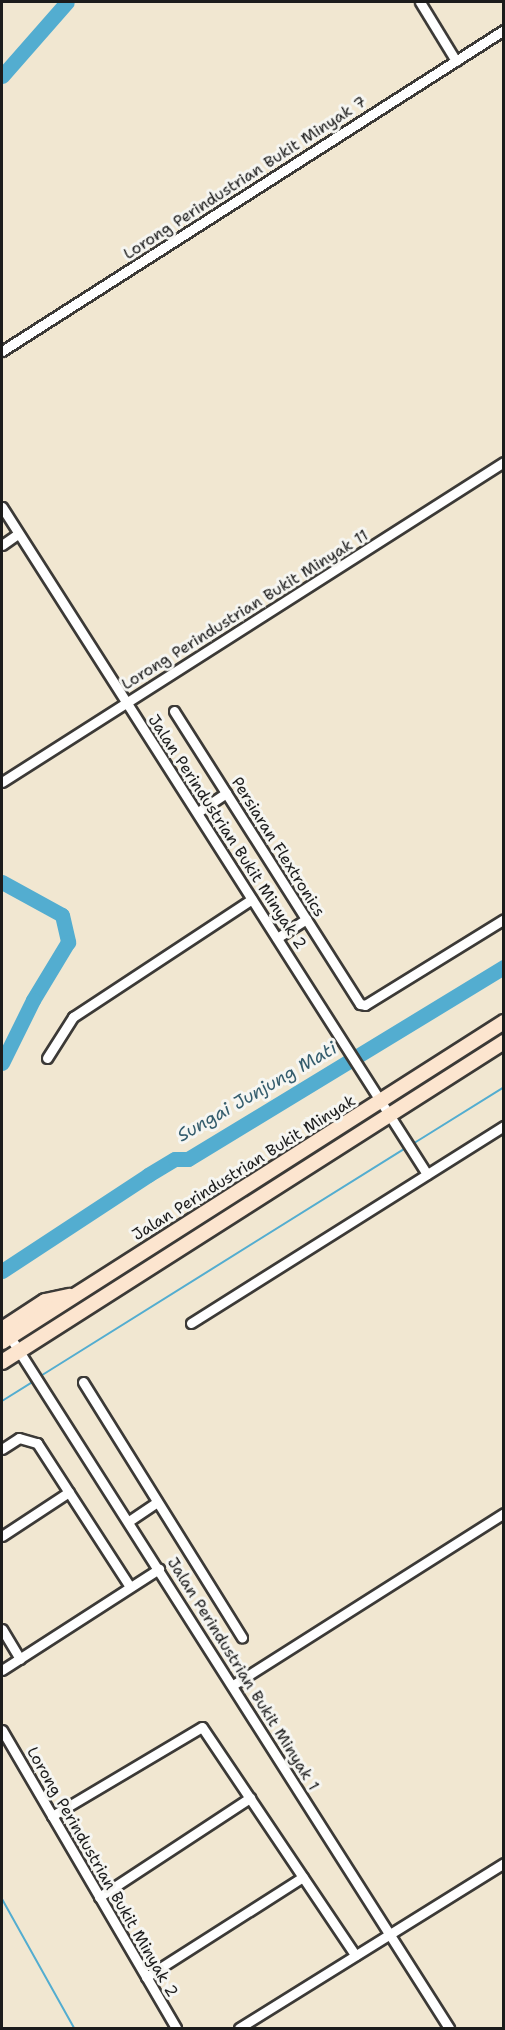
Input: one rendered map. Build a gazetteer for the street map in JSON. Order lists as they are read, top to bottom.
{
  "streets": {
    "main road": ["Jalan Perindustrian Bukit Minyak"],
    "street": [
      "Lorong Perindustrian Bukit Minyak 7",
      "Lorong Perindustrian Bukit Minyak 11",
      "Jalan Perindustrian Bukit Minyak 2",
      "Persiaran Flextronics",
      "Jalan Perindustrian Bukit Minyak 1",
      "Lorong Perindustrian Bukit Minyak 2"
    ]
  },
  "crossings": [
    ["Lorong Perindustrian Bukit Minyak 11", "Jalan Perindustrian Bukit Minyak 2"],
    ["Jalan Perindustrian Bukit Minyak 2", "Jalan Perindustrian Bukit Minyak"],
    ["Jalan Perindustrian Bukit Minyak", "Jalan Perindustrian Bukit Minyak 1"]
  ],
  "water": ["Sungai Junjung Mati"]
}
